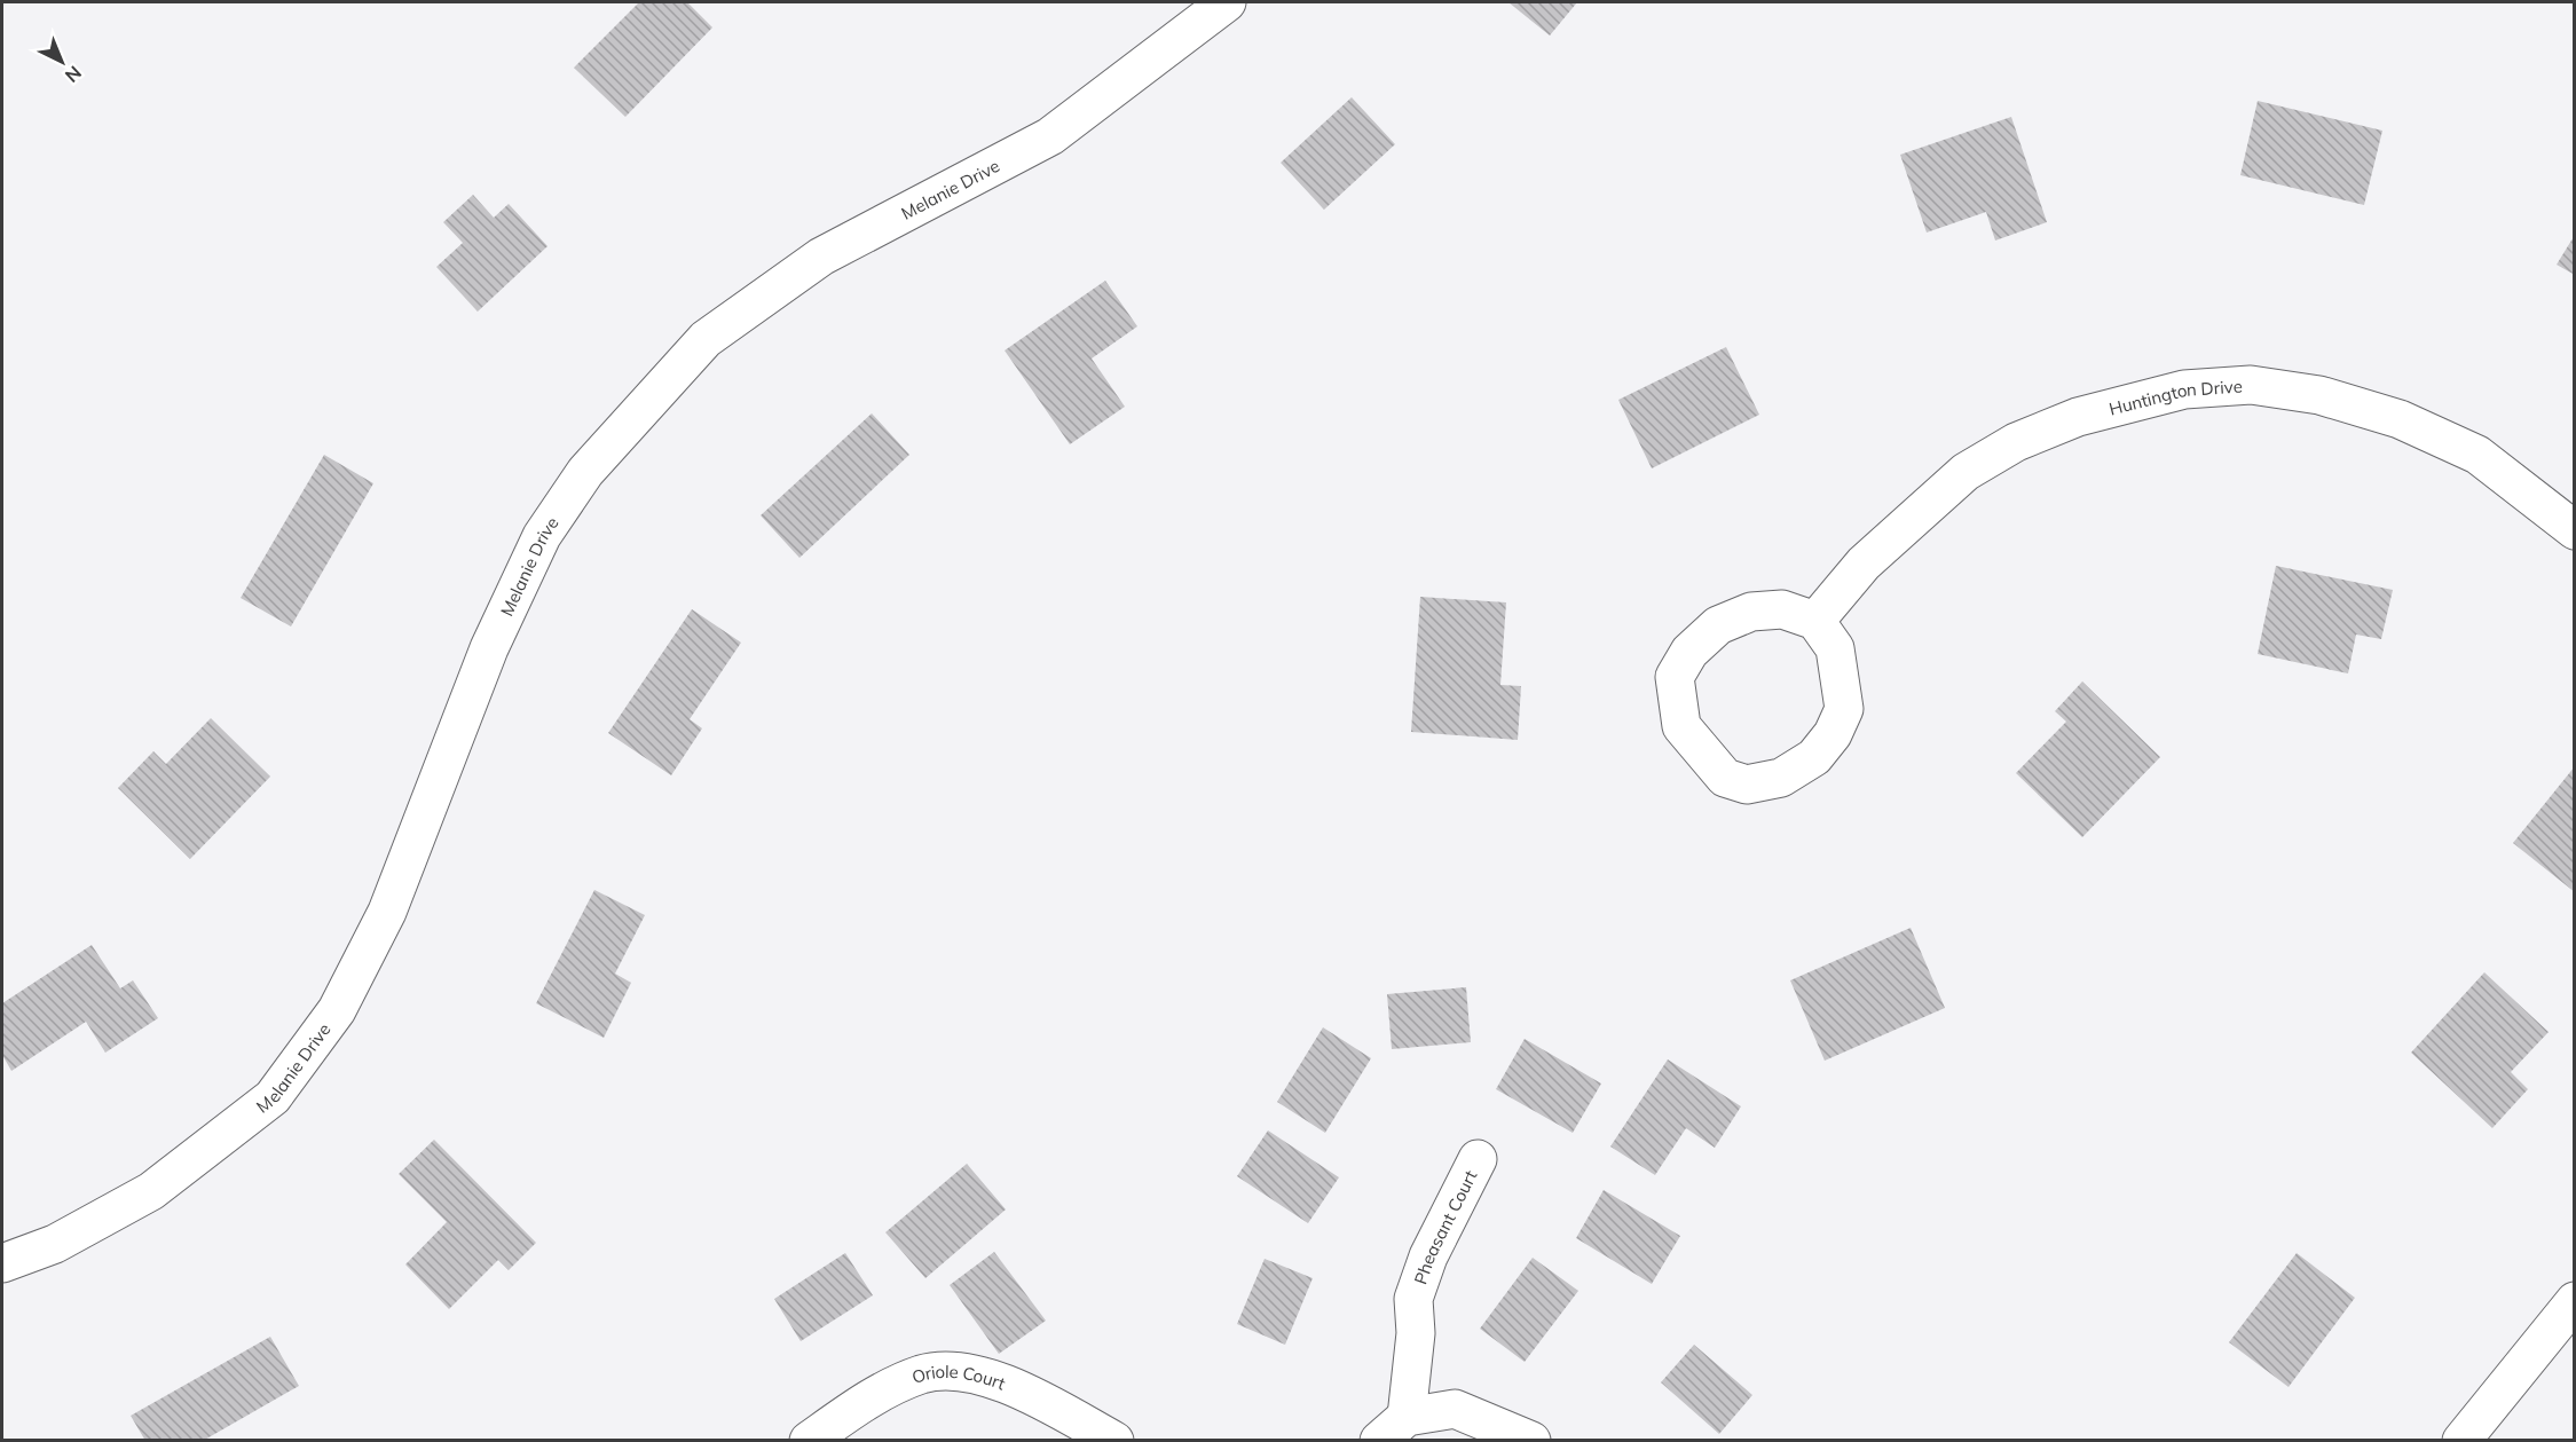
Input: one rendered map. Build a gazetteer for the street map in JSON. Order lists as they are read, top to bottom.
{
  "streets": {
    "street": [
      "Melanie Drive",
      "Huntington Drive",
      "Pheasant Court",
      "Oriole Court"
    ]
  },
  "north": "bottom right"
}
